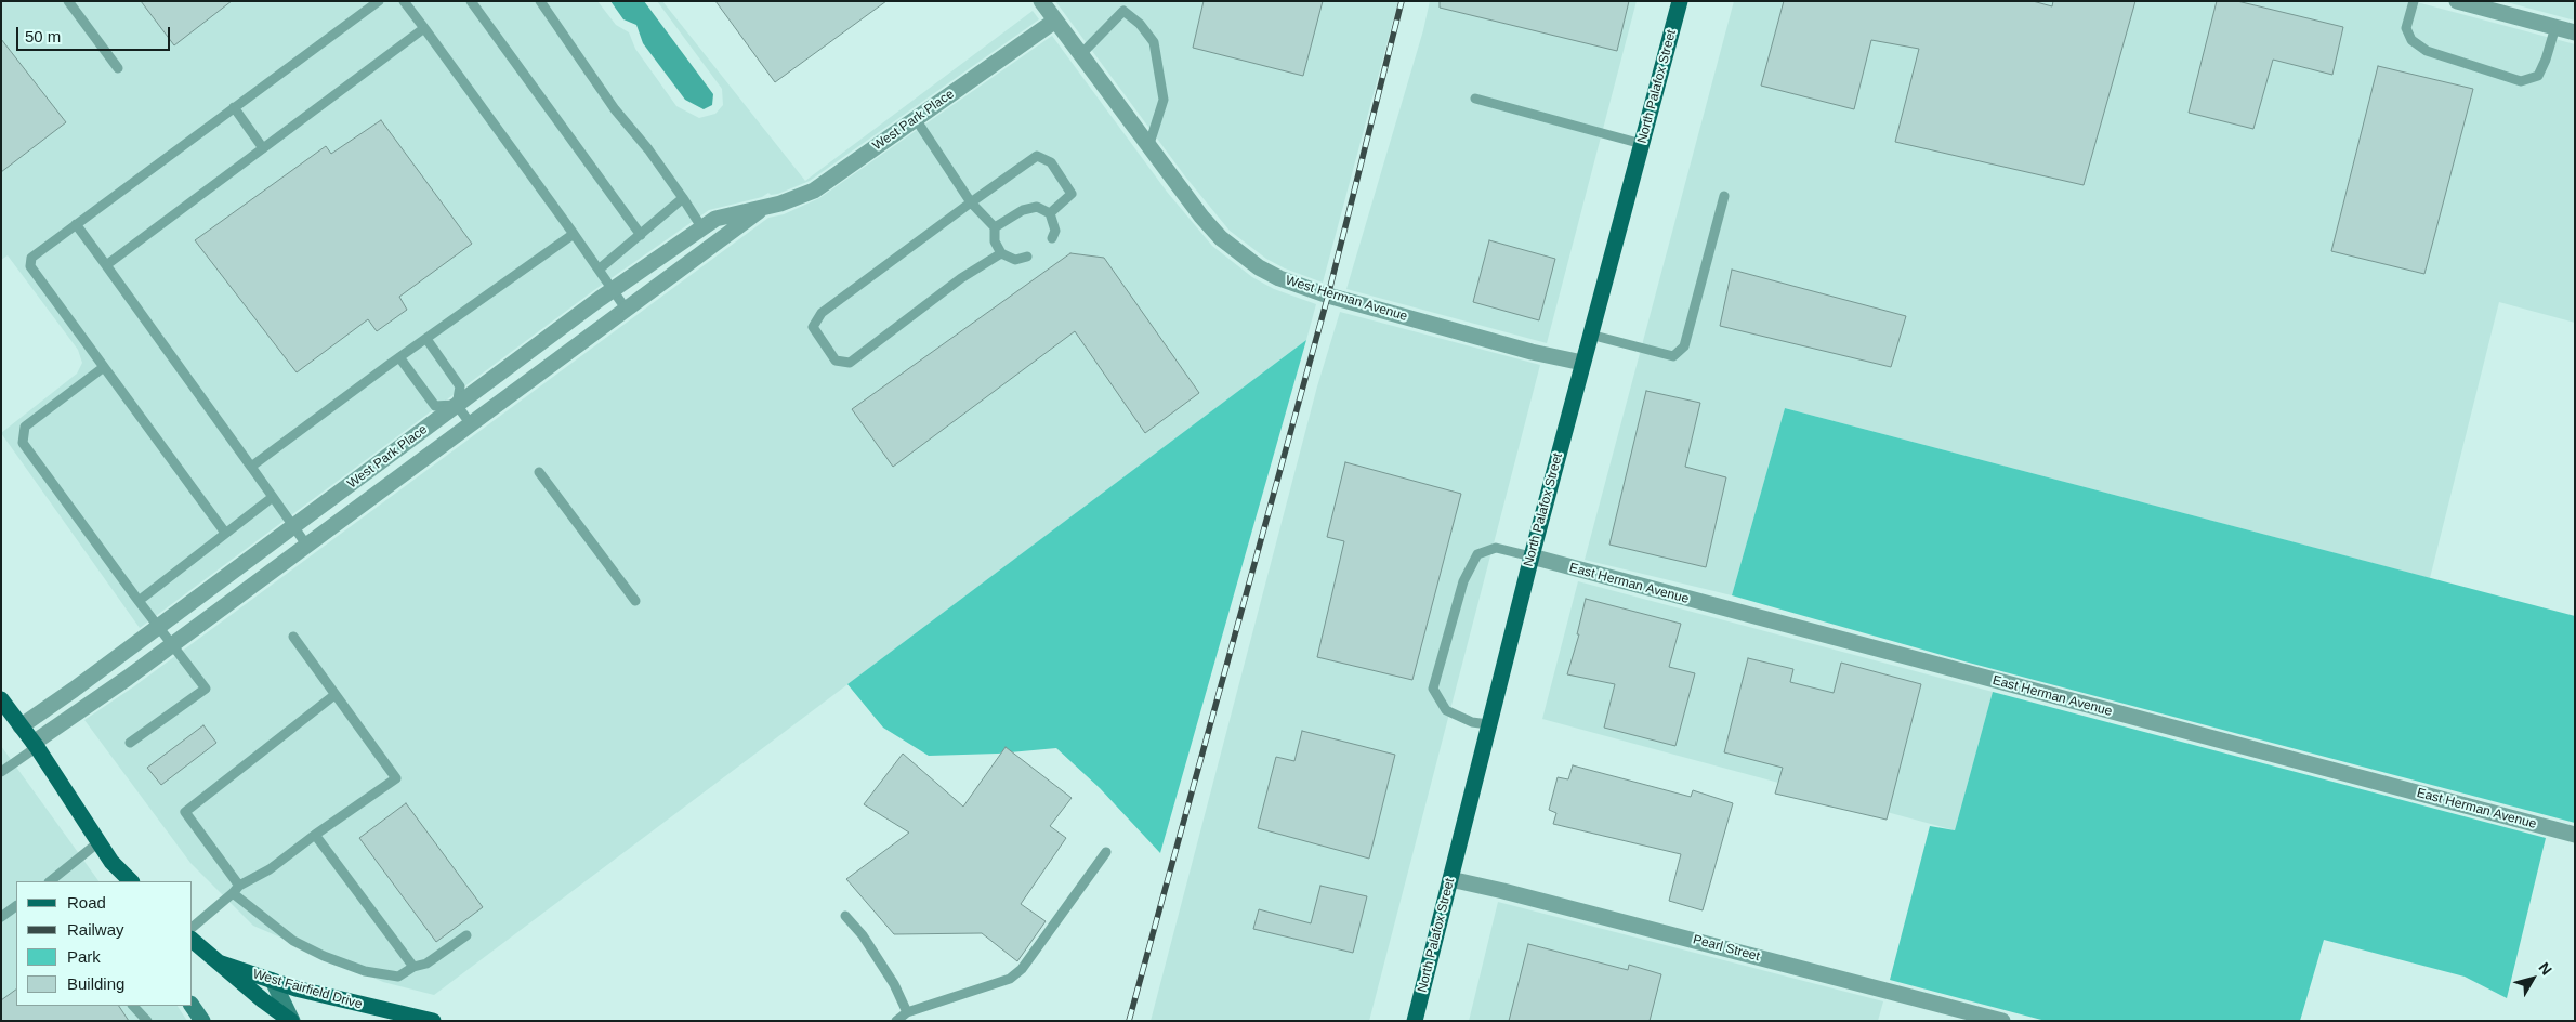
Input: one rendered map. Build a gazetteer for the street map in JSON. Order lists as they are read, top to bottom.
{
  "streets": {
    "main road": ["North Palafox Street", "West Fairfield Drive"],
    "street": [
      "West Park Place",
      "West Herman Avenue",
      "East Herman Avenue",
      "Pearl Street"
    ]
  },
  "crossings": [
    ["North Palafox Street", "West Herman Avenue"],
    ["North Palafox Street", "East Herman Avenue"],
    ["North Palafox Street", "Pearl Street"],
    ["West Park Place", "West Herman Avenue"]
  ],
  "legend": [
    "Road",
    "Railway",
    "Park",
    "Building"
  ],
  "scale_bar": "50 m",
  "north": "top right"
}
